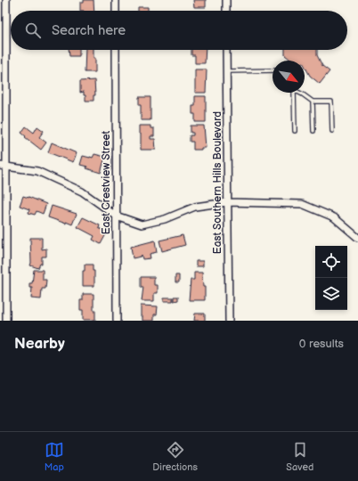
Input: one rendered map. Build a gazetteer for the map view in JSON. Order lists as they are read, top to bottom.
{
  "streets": {
    "street": ["East Crestview Street", "East Southern Hills Boulevard"]
  },
  "north": "bottom right",
  "page": {
    "search": "Search here",
    "heading": ["Nearby", "0 results"],
    "nav": ["Map", "Directions", "Saved"]
  }
}
